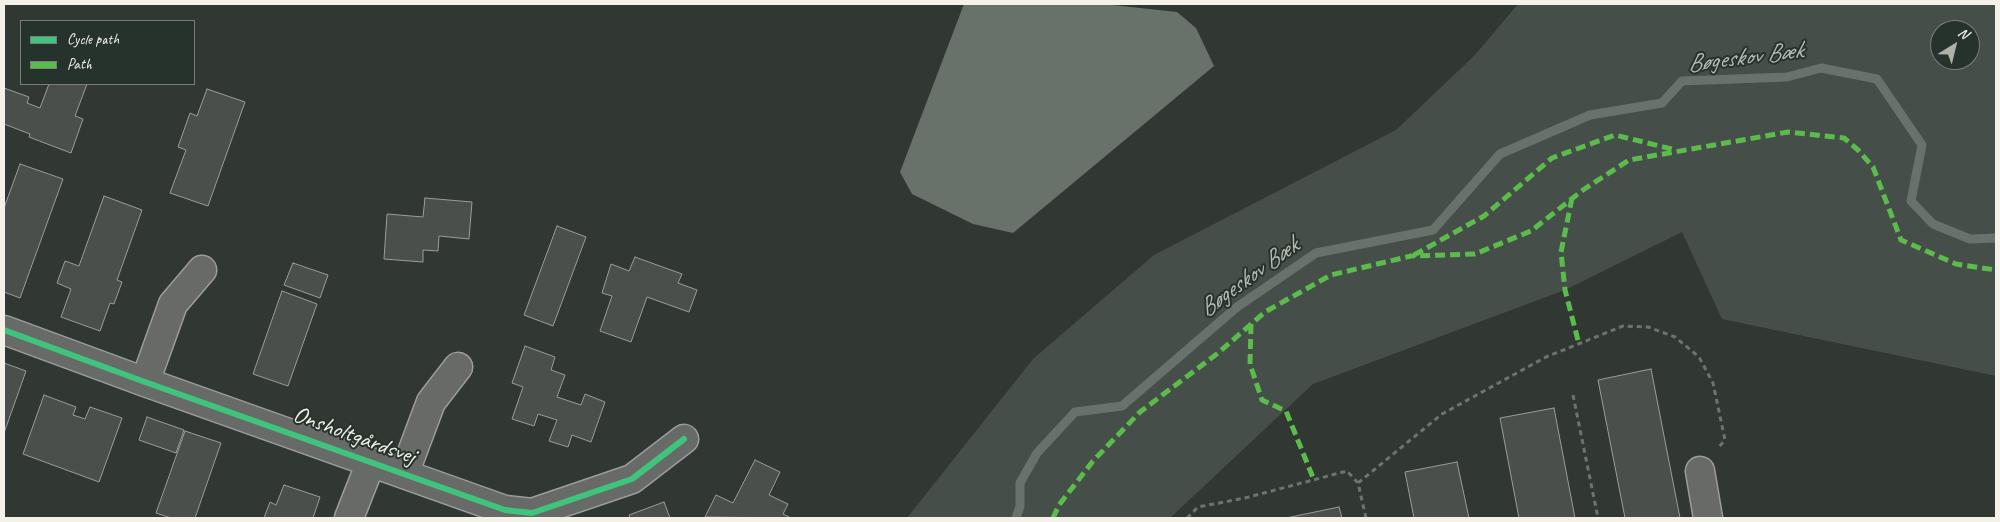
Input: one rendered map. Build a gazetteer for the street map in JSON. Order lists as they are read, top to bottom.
{
  "streets": {
    "street": ["Onsholtgårdsvej"]
  },
  "water": ["Bøgeskov Bæk"],
  "legend": ["Cycle path", "Path"],
  "north": "top right"
}
